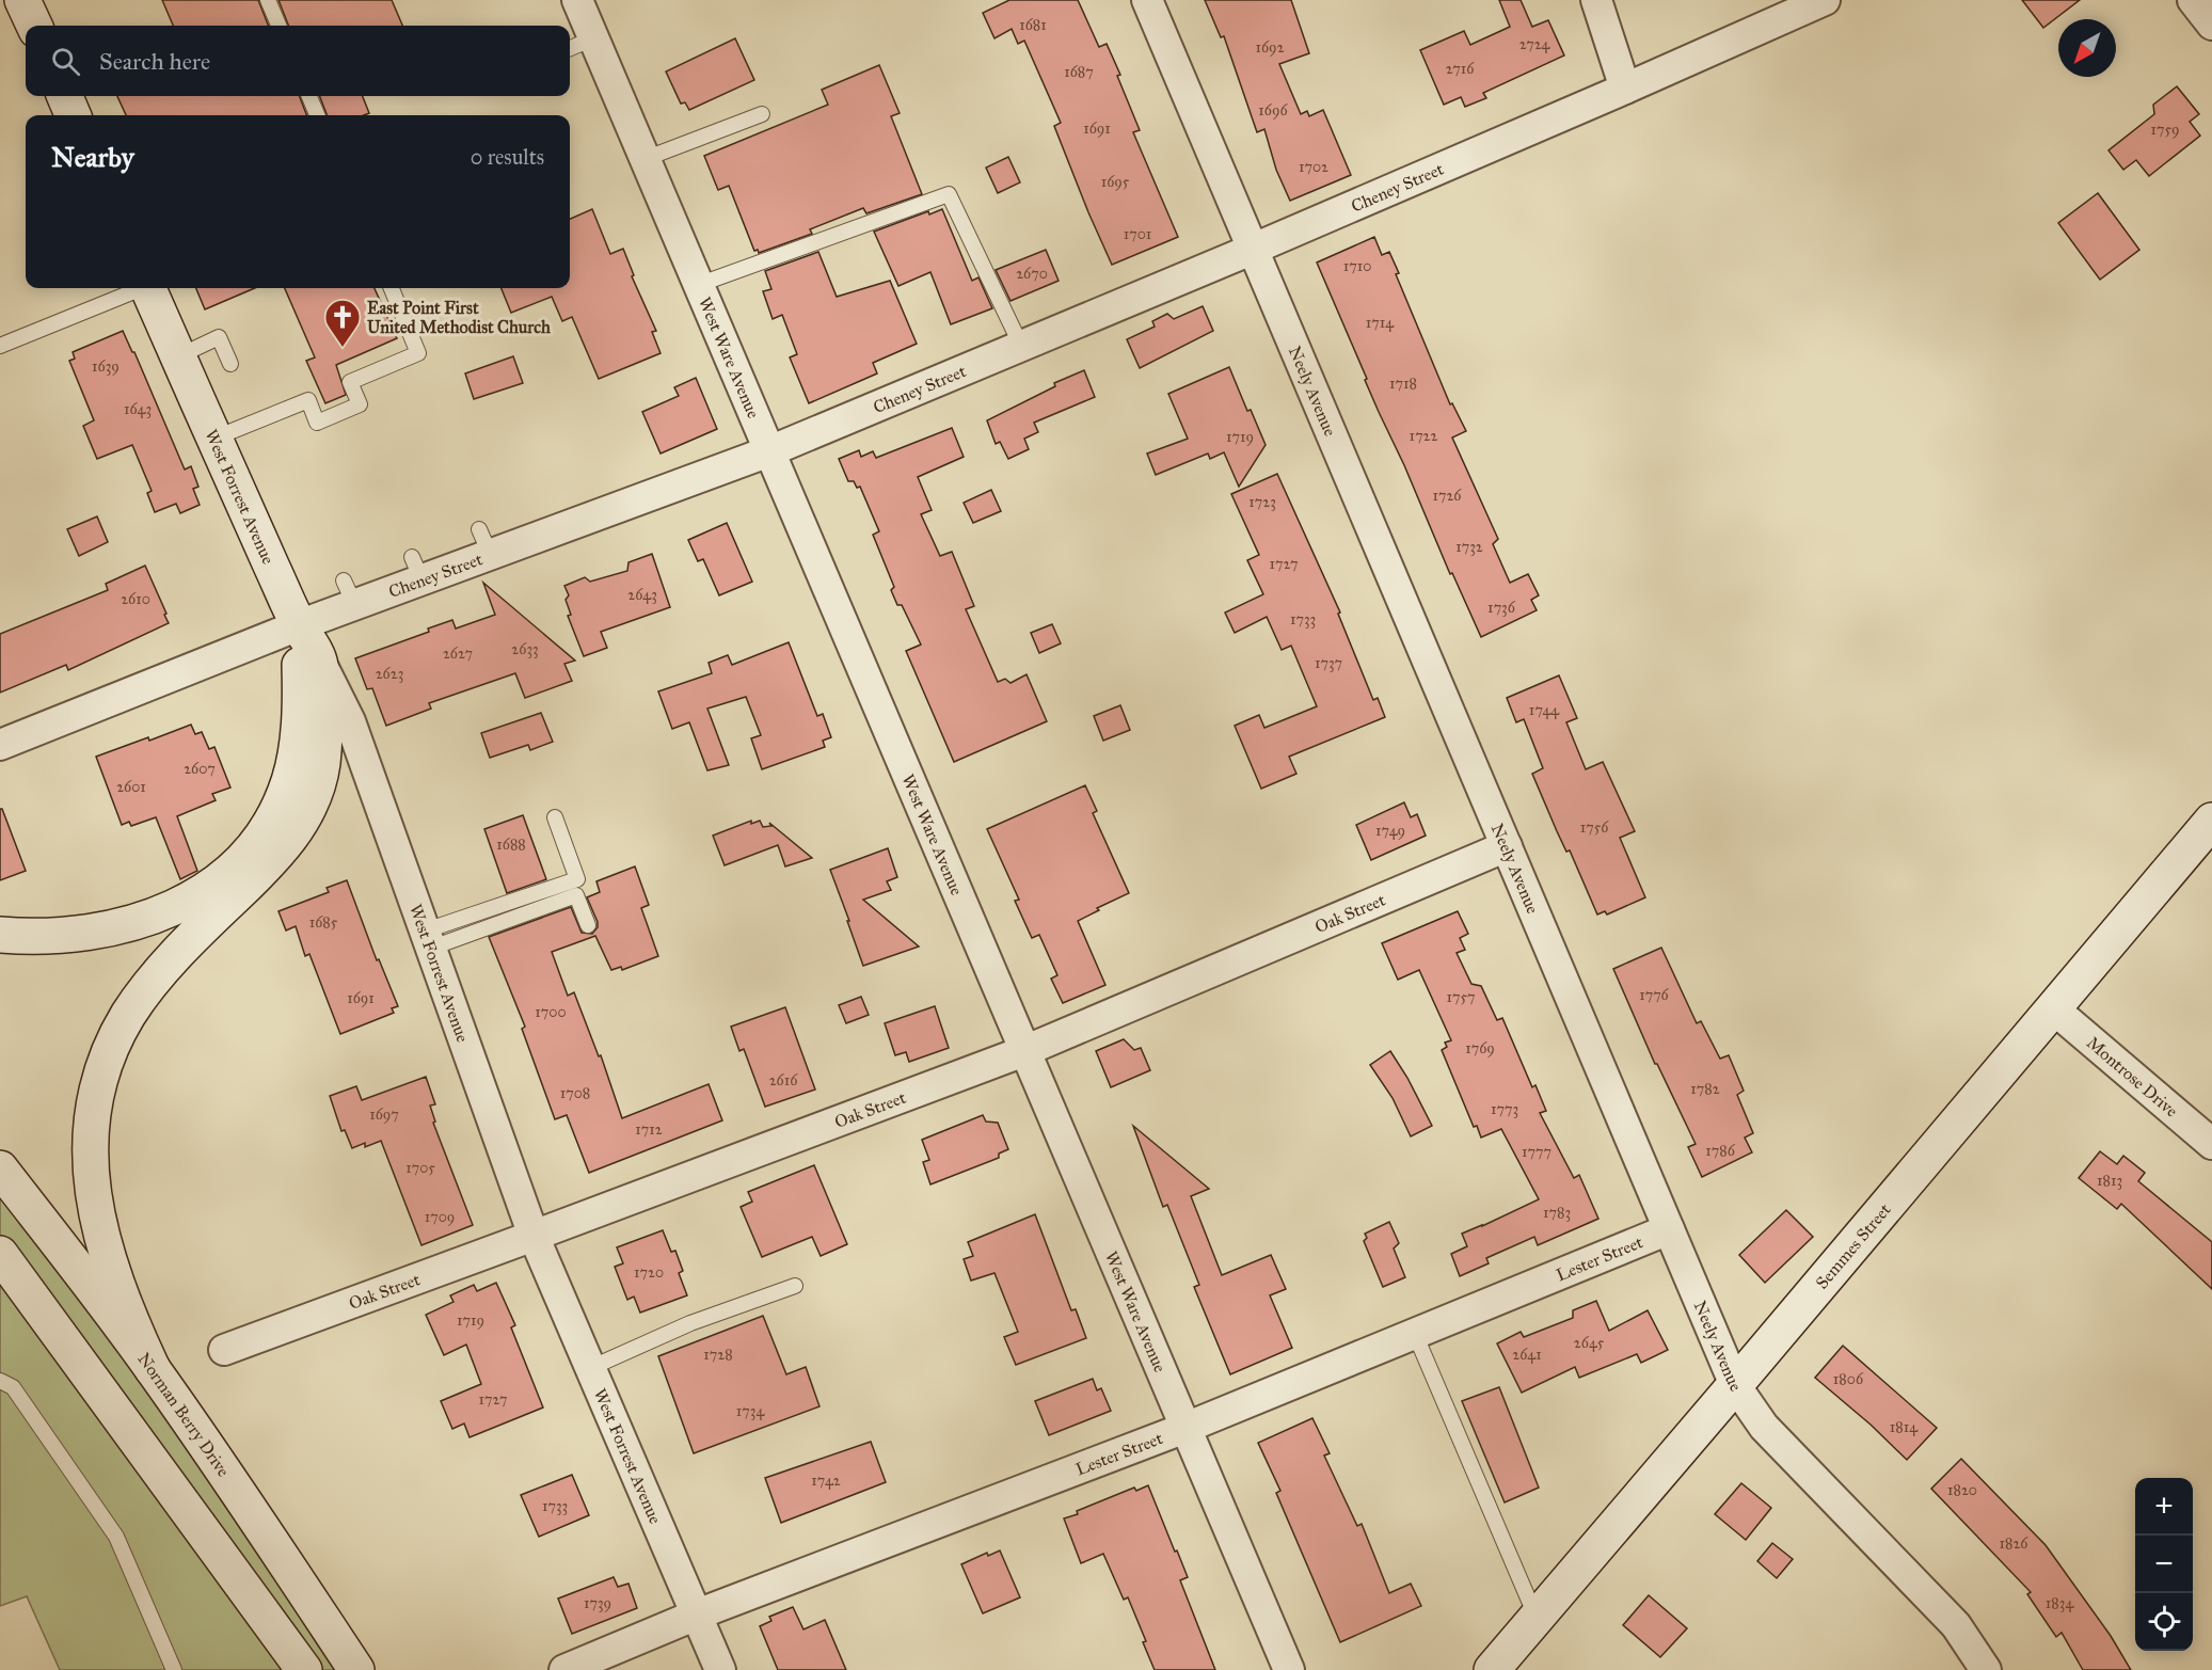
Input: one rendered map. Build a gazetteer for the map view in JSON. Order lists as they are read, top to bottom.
{
  "streets": {
    "main road": ["West Forrest Avenue", "Semmes Street", "Norman Berry Drive"],
    "street": [
      "Cheney Street",
      "West Ware Avenue",
      "Neely Avenue",
      "Oak Street",
      "Montrose Drive",
      "Lester Street"
    ]
  },
  "crossings": [
    ["Cheney Street", "West Ware Avenue"],
    ["Cheney Street", "Neely Avenue"],
    ["Cheney Street", "West Forrest Avenue"],
    ["West Ware Avenue", "Oak Street"],
    ["West Ware Avenue", "Lester Street"],
    ["Neely Avenue", "Oak Street"],
    ["Neely Avenue", "Semmes Street"],
    ["Neely Avenue", "Lester Street"],
    ["West Forrest Avenue", "Oak Street"],
    ["West Forrest Avenue", "Lester Street"],
    ["Montrose Drive", "Semmes Street"]
  ],
  "places": {
    "church": ["East Point First United Methodist Church"]
  },
  "house_numbers": [
    "1681",
    "2724",
    "1692",
    "2716",
    "1687",
    "1696",
    "1691",
    "1759",
    "1702",
    "1695",
    "1701",
    "1710",
    "2670",
    "1714",
    "1639",
    "1718",
    "1643",
    "1722",
    "1719",
    "1726",
    "1723",
    "1732",
    "1727",
    "2643",
    "2610",
    "1736",
    "1733",
    "2633",
    "2627",
    "1737",
    "2623",
    "1744",
    "2607",
    "2601",
    "1756",
    "1749",
    "1688",
    "1685",
    "1776",
    "1757",
    "1691",
    "1700",
    "1769",
    "2616",
    "1782",
    "1708",
    "1773",
    "1697",
    "1712",
    "1786",
    "1777",
    "1705",
    "1813",
    "1783",
    "1709",
    "1720",
    "1719",
    "2645",
    "1728",
    "2641",
    "1806",
    "1727",
    "1734",
    "1814",
    "1742",
    "1820",
    "1733",
    "1826",
    "1739",
    "1834"
  ],
  "north": "bottom left",
  "page": {
    "search": "Search here",
    "heading": ["Nearby", "0 results"],
    "map_buttons": ["+", "−"]
  }
}
